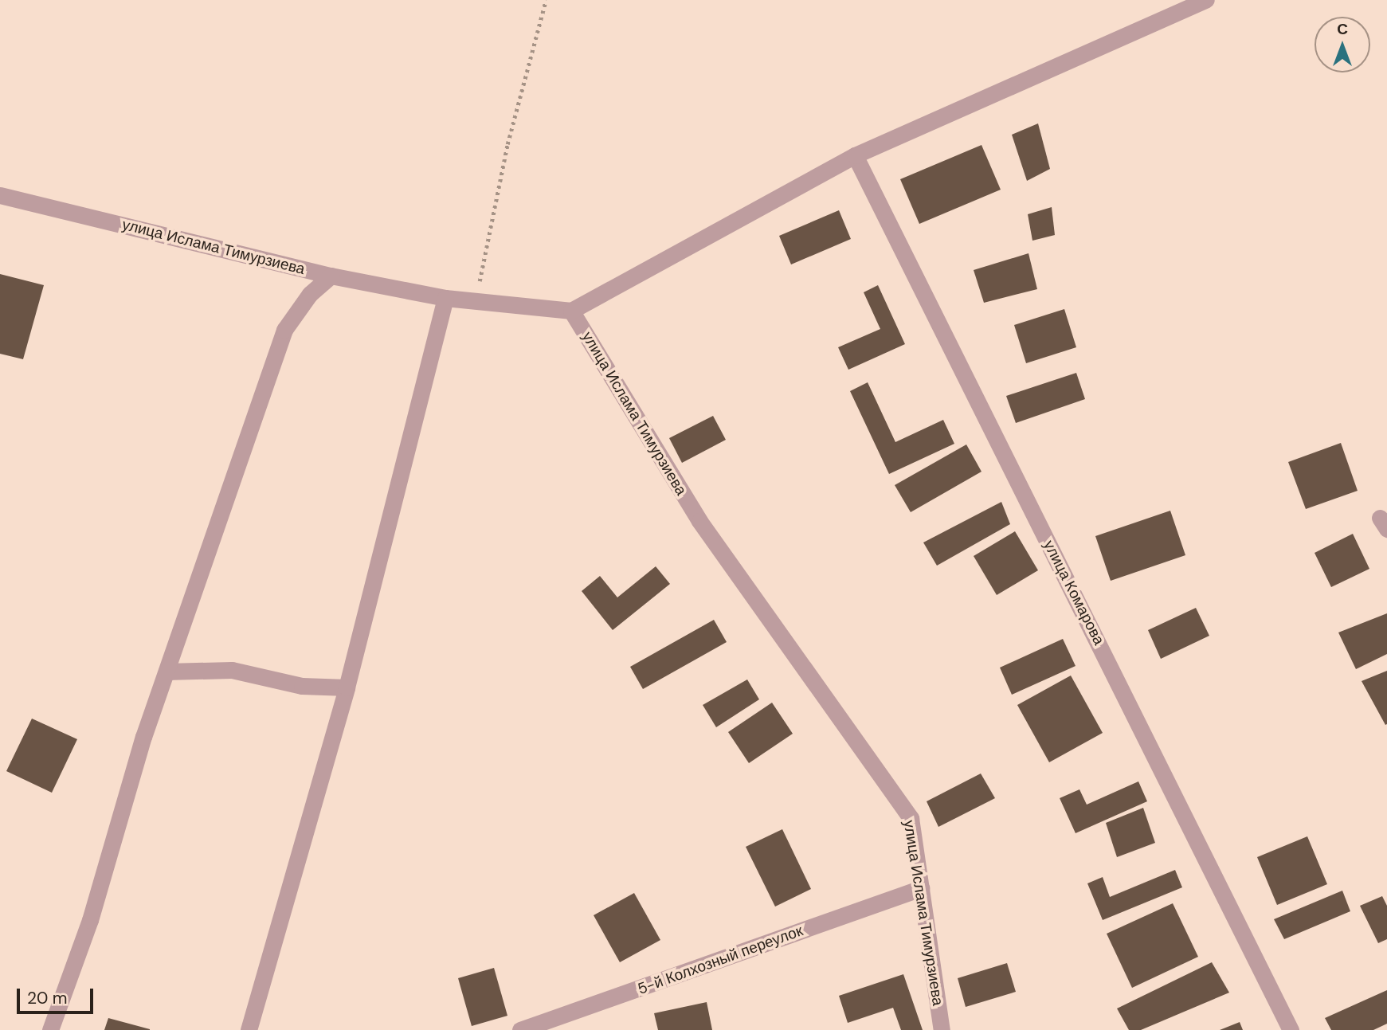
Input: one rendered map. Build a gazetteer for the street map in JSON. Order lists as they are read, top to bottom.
{
  "streets": {
    "street": ["улица Ислама Тимурзиева", "улица Комарова", "5-й Колхозный переулок"]
  },
  "crossings": [
    ["улица Ислама Тимурзиева", "5-й Колхозный переулок"]
  ],
  "scale_bar": "20 m",
  "north": "top"
}
